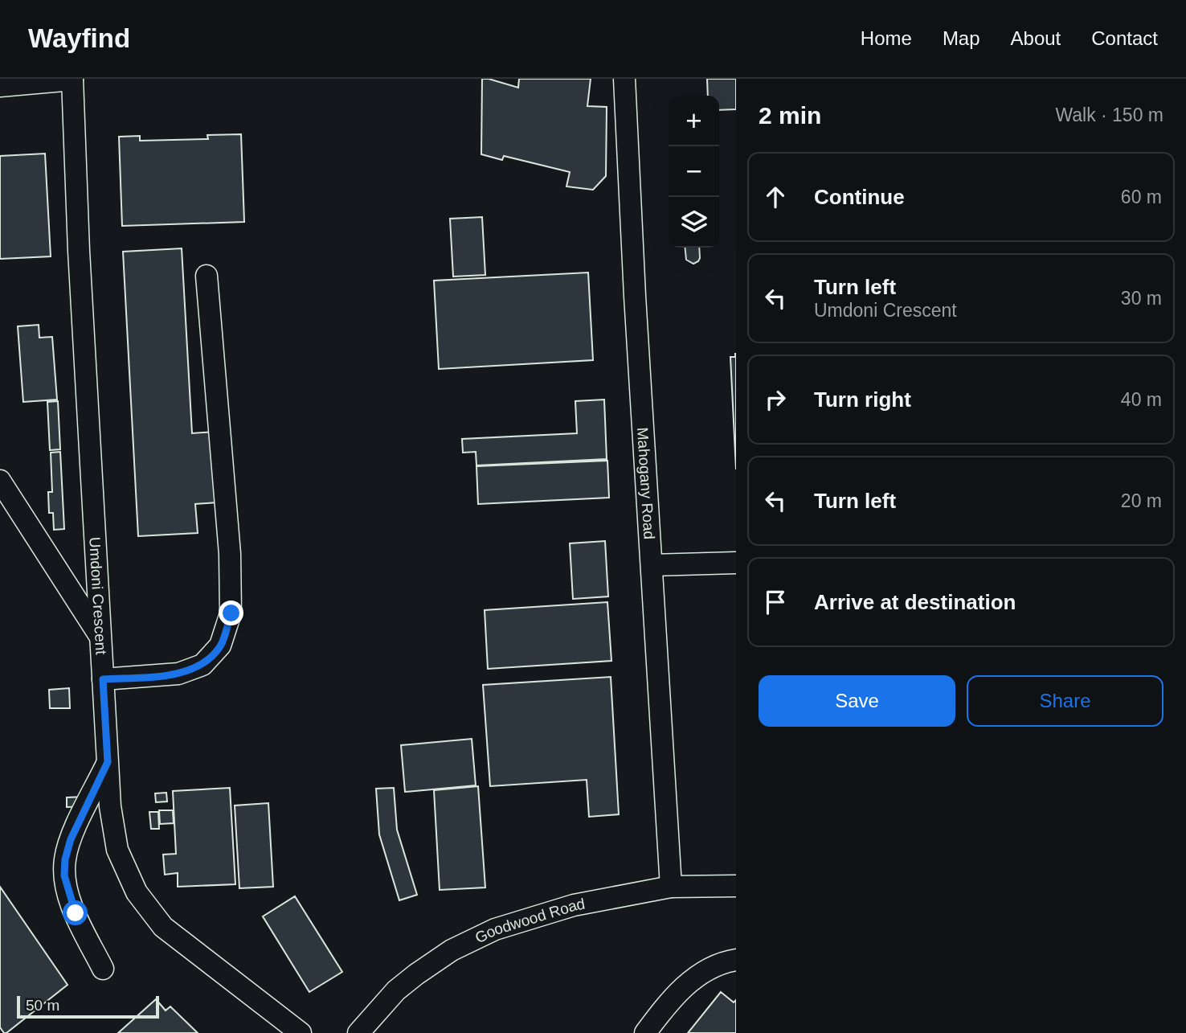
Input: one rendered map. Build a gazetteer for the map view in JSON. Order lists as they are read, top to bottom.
{
  "streets": {
    "street": ["Mahogany Road", "Umdoni Crescent", "Goodwood Road"]
  },
  "crossings": [
    ["Mahogany Road", "Goodwood Road"]
  ],
  "scale_bar": "50 m",
  "page": {
    "header": "Wayfind",
    "nav": [
      "Home",
      "Map",
      "About",
      "Contact"
    ],
    "heading": ["2 min", "Walk · 150 m"],
    "map_buttons": ["+", "−"],
    "list": [
      ["Continue", "60 m"],
      ["Turn left", "Umdoni Crescent", "30 m"],
      ["Turn right", "40 m"],
      ["Turn left", "20 m"],
      "Arrive at destination"
    ],
    "buttons": ["Save", "Share"],
    "scale": "50 m"
  }
}
